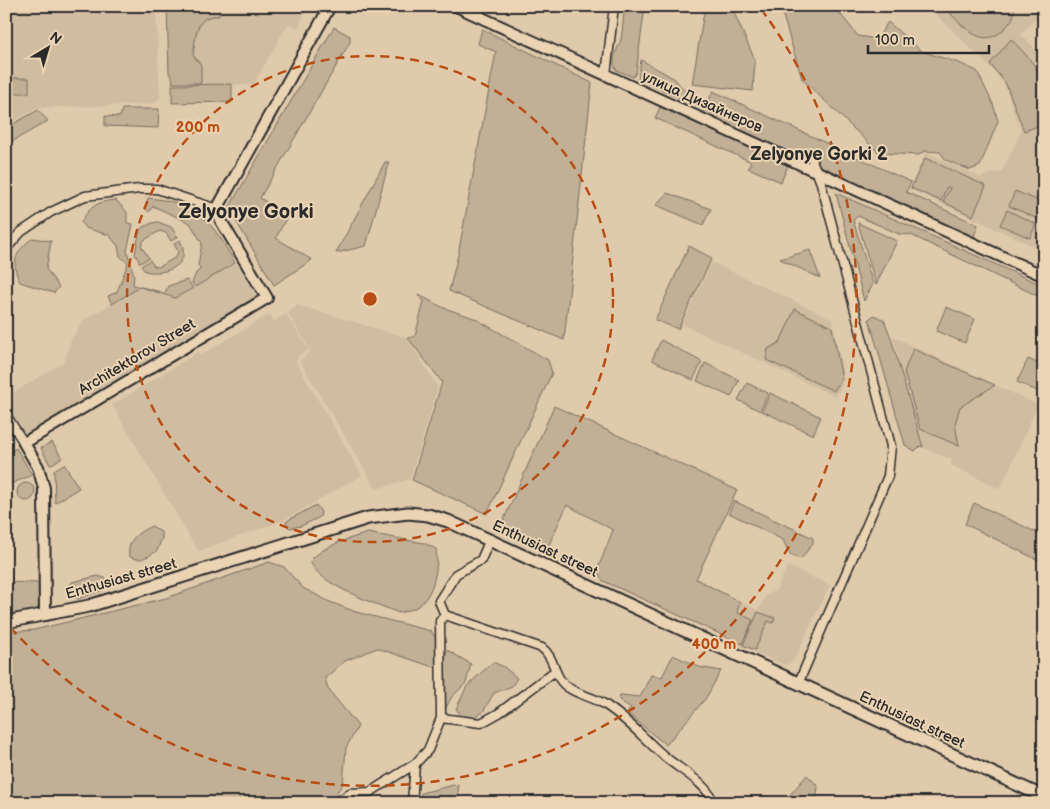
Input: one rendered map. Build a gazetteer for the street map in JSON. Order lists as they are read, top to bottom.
{
  "streets": {
    "main road": ["Enthusiast street"],
    "street": ["улица Дизайнеров", "Architektorov Street"]
  },
  "districts": ["Zelyonye Gorki 2", "Zelyonye Gorki"],
  "scale_bar": "100 m",
  "north": "top right",
  "rings": ["200 m", "400 m"]
}
